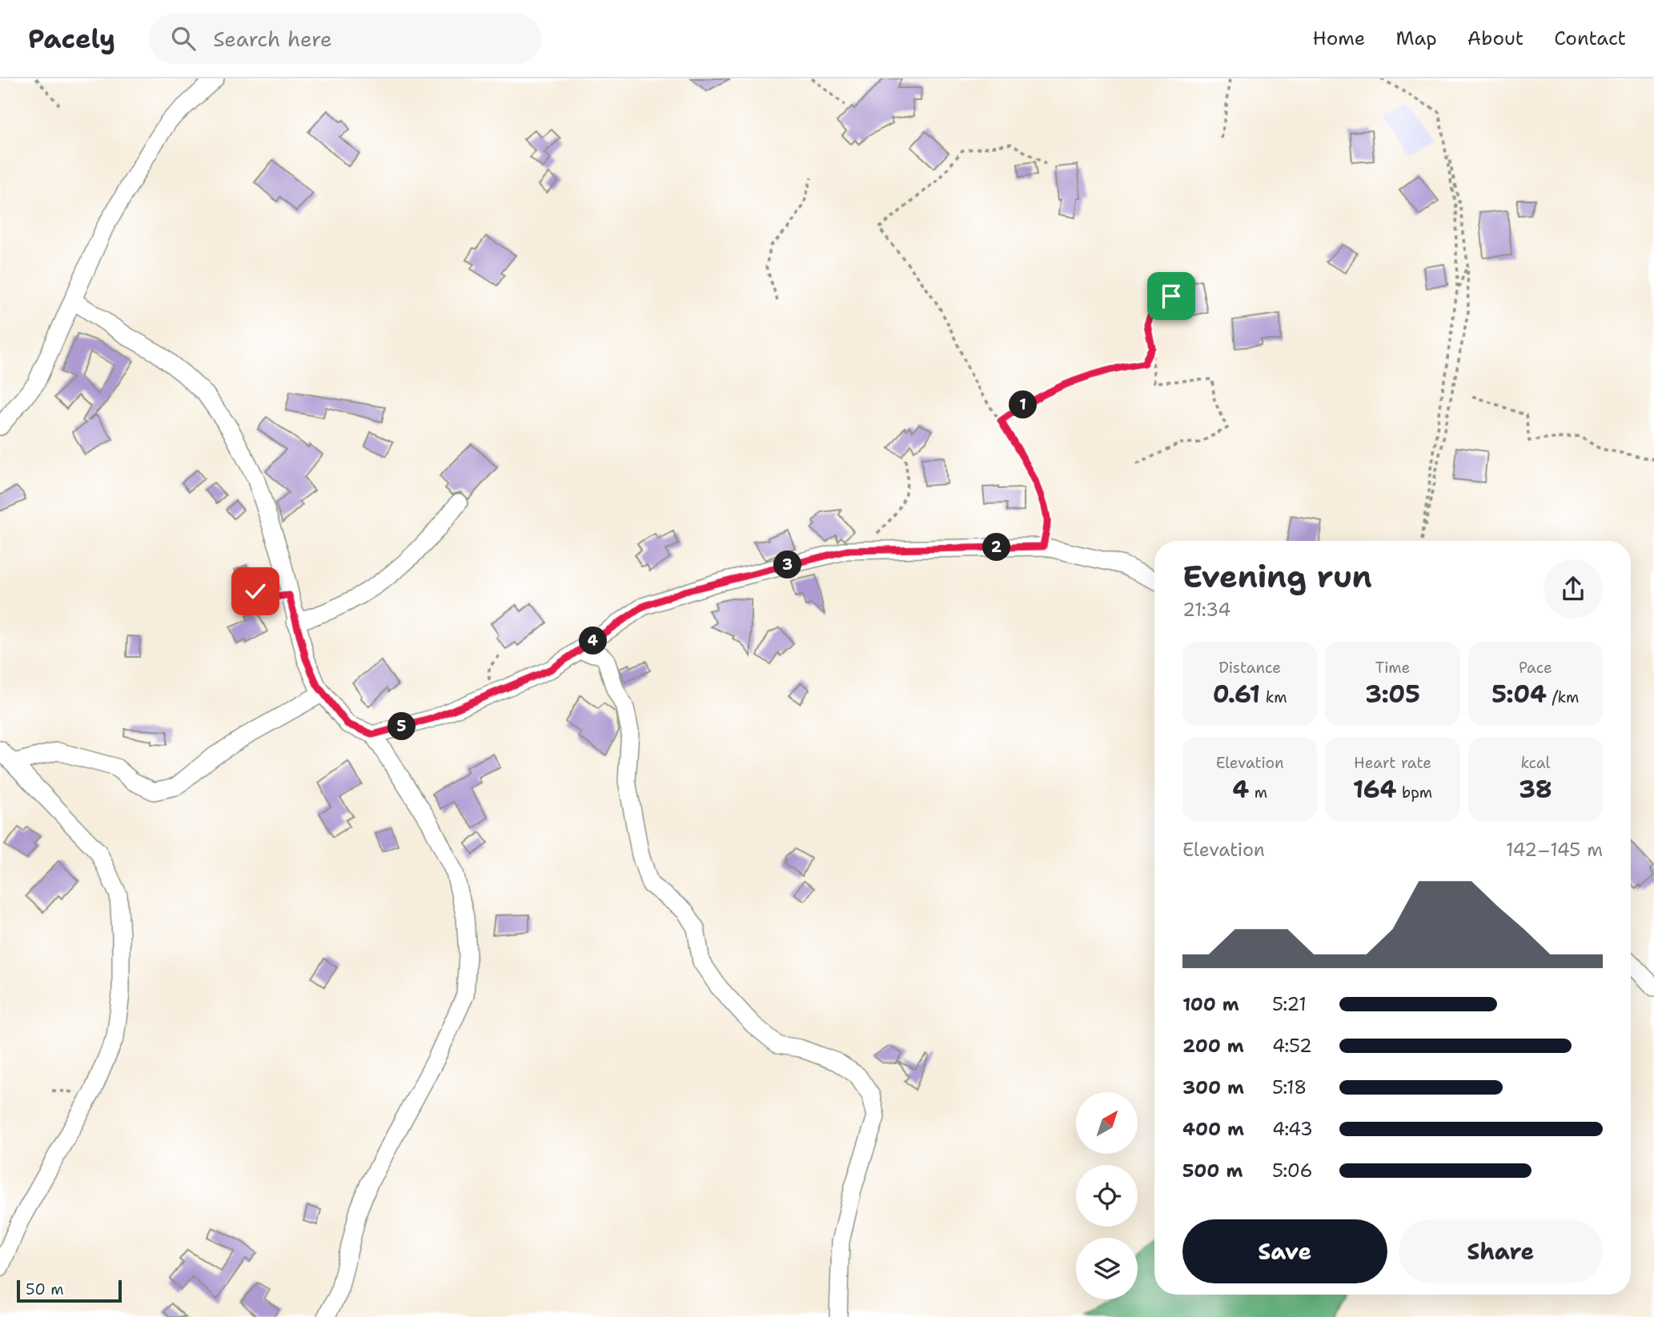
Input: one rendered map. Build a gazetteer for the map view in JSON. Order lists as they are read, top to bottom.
{
  "scale_bar": "50 m",
  "north": "top right",
  "page": {
    "header": "Pacely",
    "search": "Search here",
    "nav": [
      "Home",
      "Map",
      "About",
      "Contact"
    ],
    "pins": [
      "1",
      "2",
      "3",
      "4",
      "5"
    ],
    "heading": ["Evening run", "21:34"],
    "stats": [
      ["Distance", "0.61 km"],
      ["Time", "3:05"],
      ["Pace", "5:04 /km"],
      ["Elevation", "4 m"],
      ["Heart rate", "164 bpm"],
      ["kcal", "38"]
    ],
    "chart": ["Elevation", "142–145 m"],
    "list": [
      {
        "name": "100 m",
        "note": "5:21"
      },
      {
        "name": "200 m",
        "note": "4:52"
      },
      {
        "name": "300 m",
        "note": "5:18"
      },
      {
        "name": "400 m",
        "note": "4:43"
      },
      {
        "name": "500 m",
        "note": "5:06"
      }
    ],
    "buttons": ["Save", "Share"],
    "scale": "50 m"
  }
}
